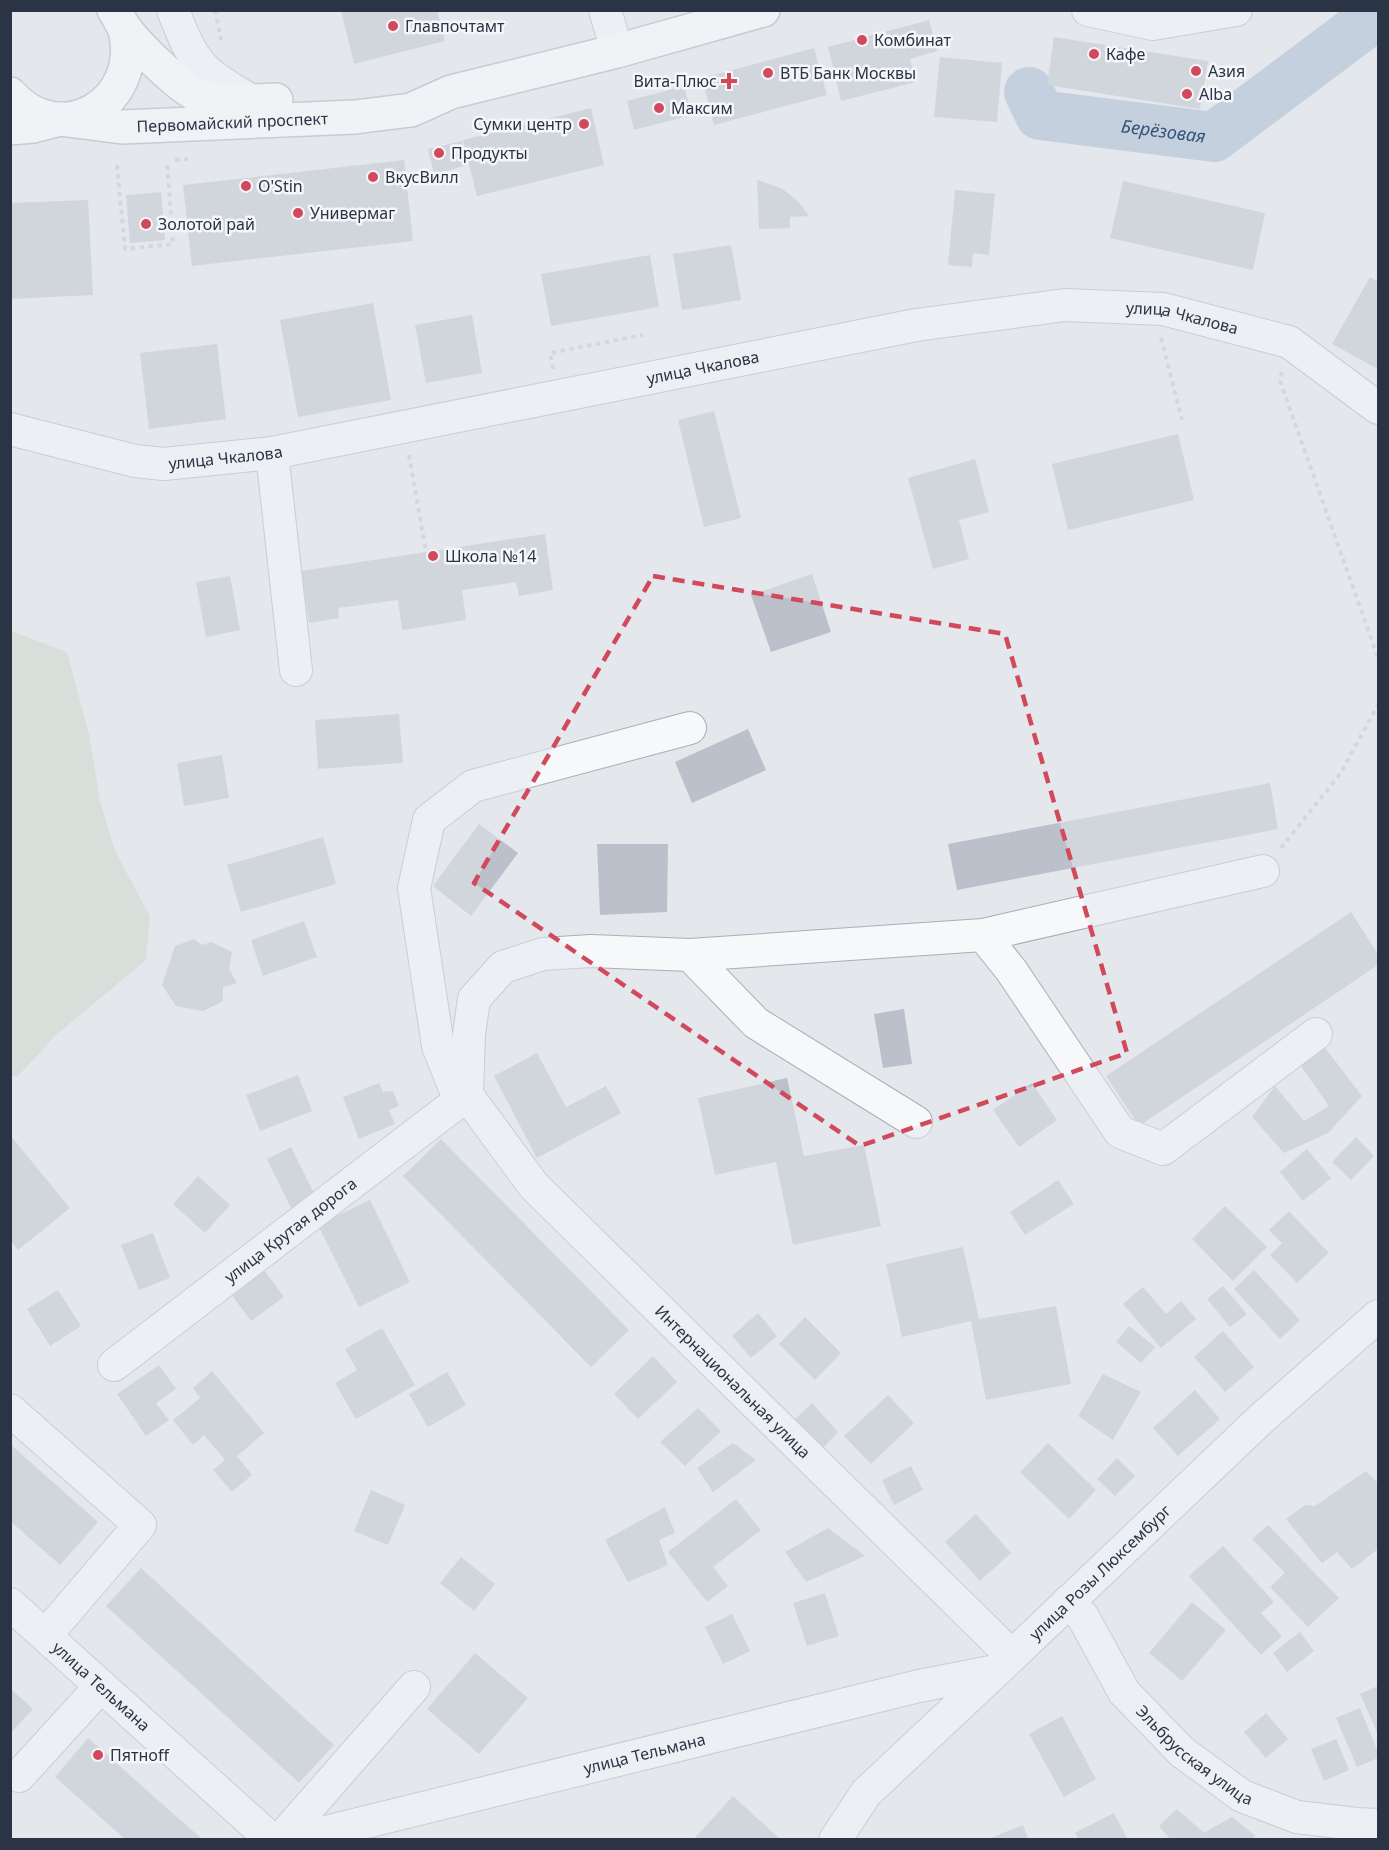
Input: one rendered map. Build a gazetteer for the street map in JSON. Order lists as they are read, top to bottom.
{
  "streets": {
    "main road": ["Первомайский проспект"],
    "street": [
      "улица Чкалова",
      "улица Крутая дорога",
      "Интернациональная улица",
      "улица Розы Люксембург",
      "улица Тельмана",
      "Эльбрусская улица"
    ]
  },
  "crossings": [
    ["улица Крутая дорога", "Интернациональная улица"],
    ["Интернациональная улица", "улица Розы Люксембург"],
    ["Интернациональная улица", "улица Тельмана"],
    ["улица Розы Люксембург", "улица Тельмана"],
    ["улица Розы Люксембург", "Эльбрусская улица"]
  ],
  "water": ["Берёзовая"],
  "places": {
    "other": [
      "Главпочтамт",
      "Комбинат",
      "Кафе",
      "Азия",
      "ВТБ Банк Москвы",
      "Alba",
      "Максим",
      "Сумки центр",
      "Продукты",
      "ВкусВилл",
      "O'Stin",
      "Универмаг",
      "Золотой рай",
      "Школа №14",
      "Пятнoff"
    ],
    "health": ["Вита-Плюс"]
  }
}
